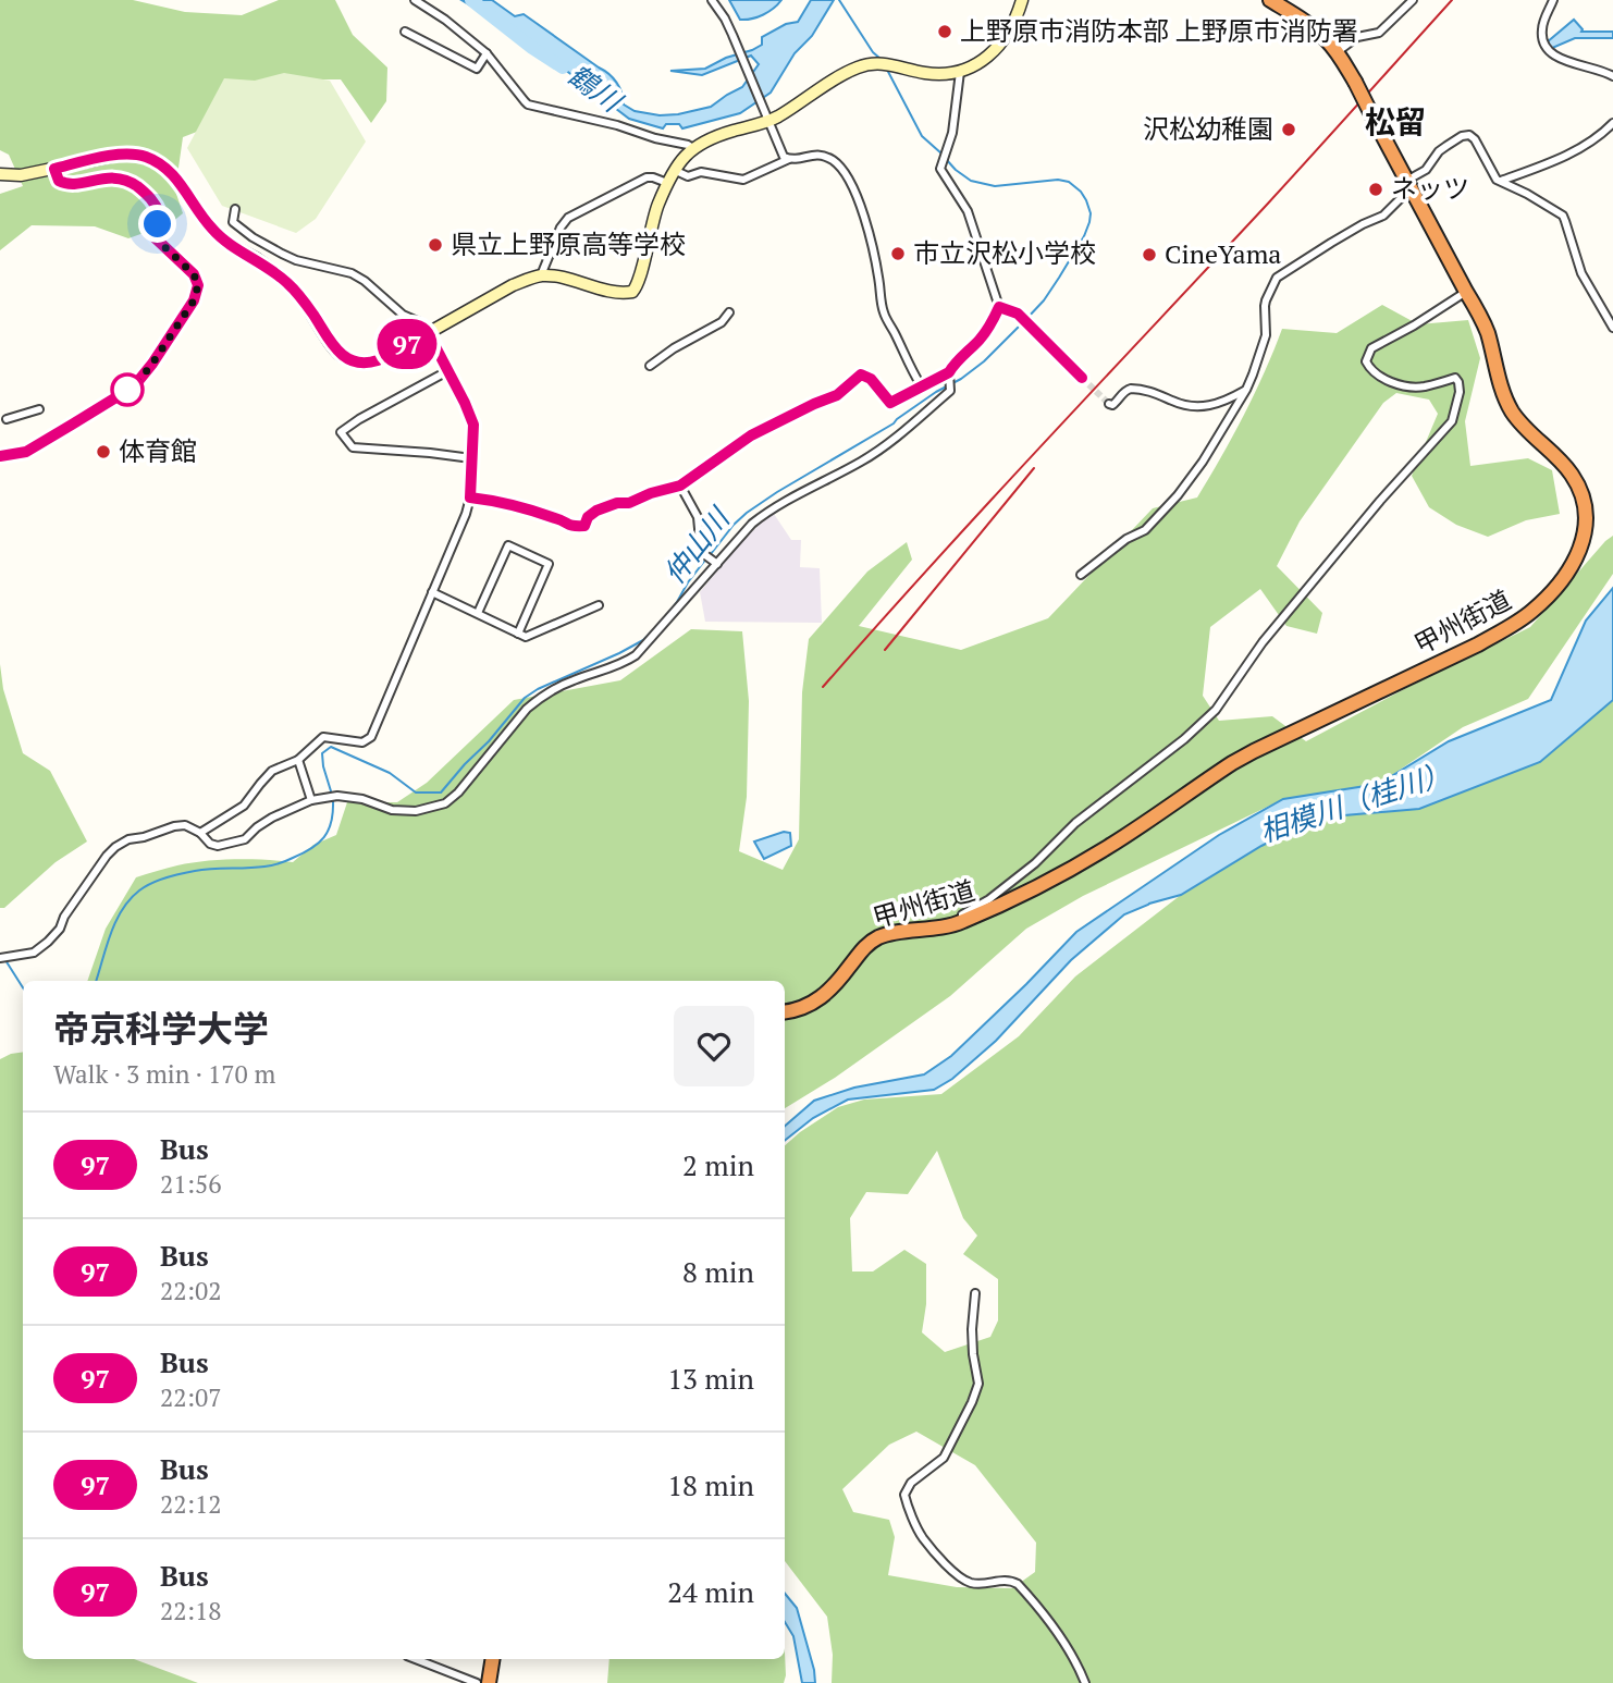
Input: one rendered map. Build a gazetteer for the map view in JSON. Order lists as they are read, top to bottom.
{
  "streets": {
    "highway": ["甲州街道"]
  },
  "districts": ["松留"],
  "water": ["鶴川", "仲山川", "相模川（桂川）"],
  "places": [
    "上野原市消防本部 上野原市消防署",
    "沢松幼稚園",
    "ネッツ",
    "県立上野原高等学校",
    "市立沢松小学校",
    "CineYama",
    "体育館"
  ],
  "lines": ["bus line 97"],
  "page": {
    "on_map": "97",
    "heading": ["帝京科学大学", "Walk · 3 min · 170 m"],
    "list": [
      {
        "mark": "97",
        "name": "Bus",
        "note": "21:56",
        "value": "2 min"
      },
      {
        "mark": "97",
        "name": "Bus",
        "note": "22:02",
        "value": "8 min"
      },
      {
        "mark": "97",
        "name": "Bus",
        "note": "22:07",
        "value": "13 min"
      },
      {
        "mark": "97",
        "name": "Bus",
        "note": "22:12",
        "value": "18 min"
      },
      {
        "mark": "97",
        "name": "Bus",
        "note": "22:18",
        "value": "24 min"
      }
    ]
  }
}
